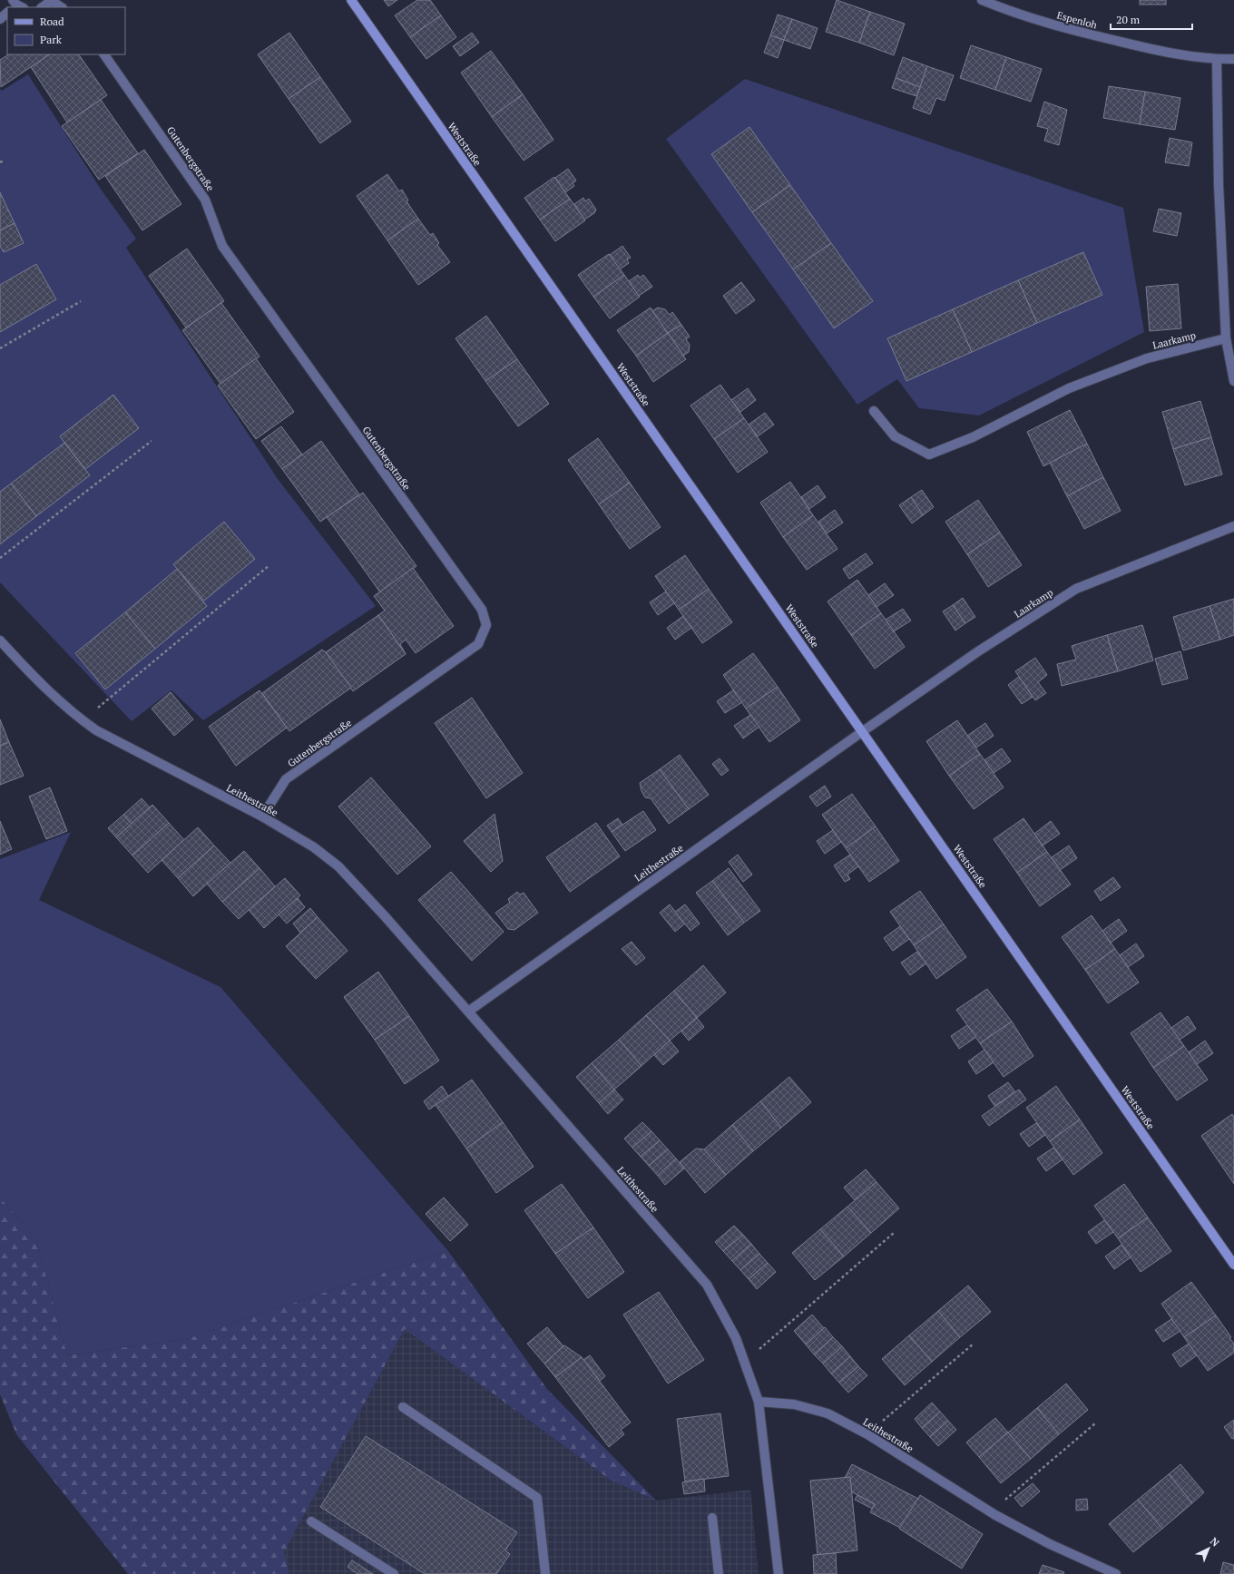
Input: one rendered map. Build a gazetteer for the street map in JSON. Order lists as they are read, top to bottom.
{
  "streets": {
    "street": [
      "Espenloh",
      "Weststraße",
      "Gutenbergstraße",
      "Laarkamp",
      "Leithestraße"
    ]
  },
  "crossings": [
    ["Weststraße", "Laarkamp"],
    ["Weststraße", "Leithestraße"],
    ["Gutenbergstraße", "Leithestraße"],
    ["Laarkamp", "Leithestraße"]
  ],
  "legend": ["Road", "Park"],
  "scale_bar": "20 m",
  "north": "top right"
}
